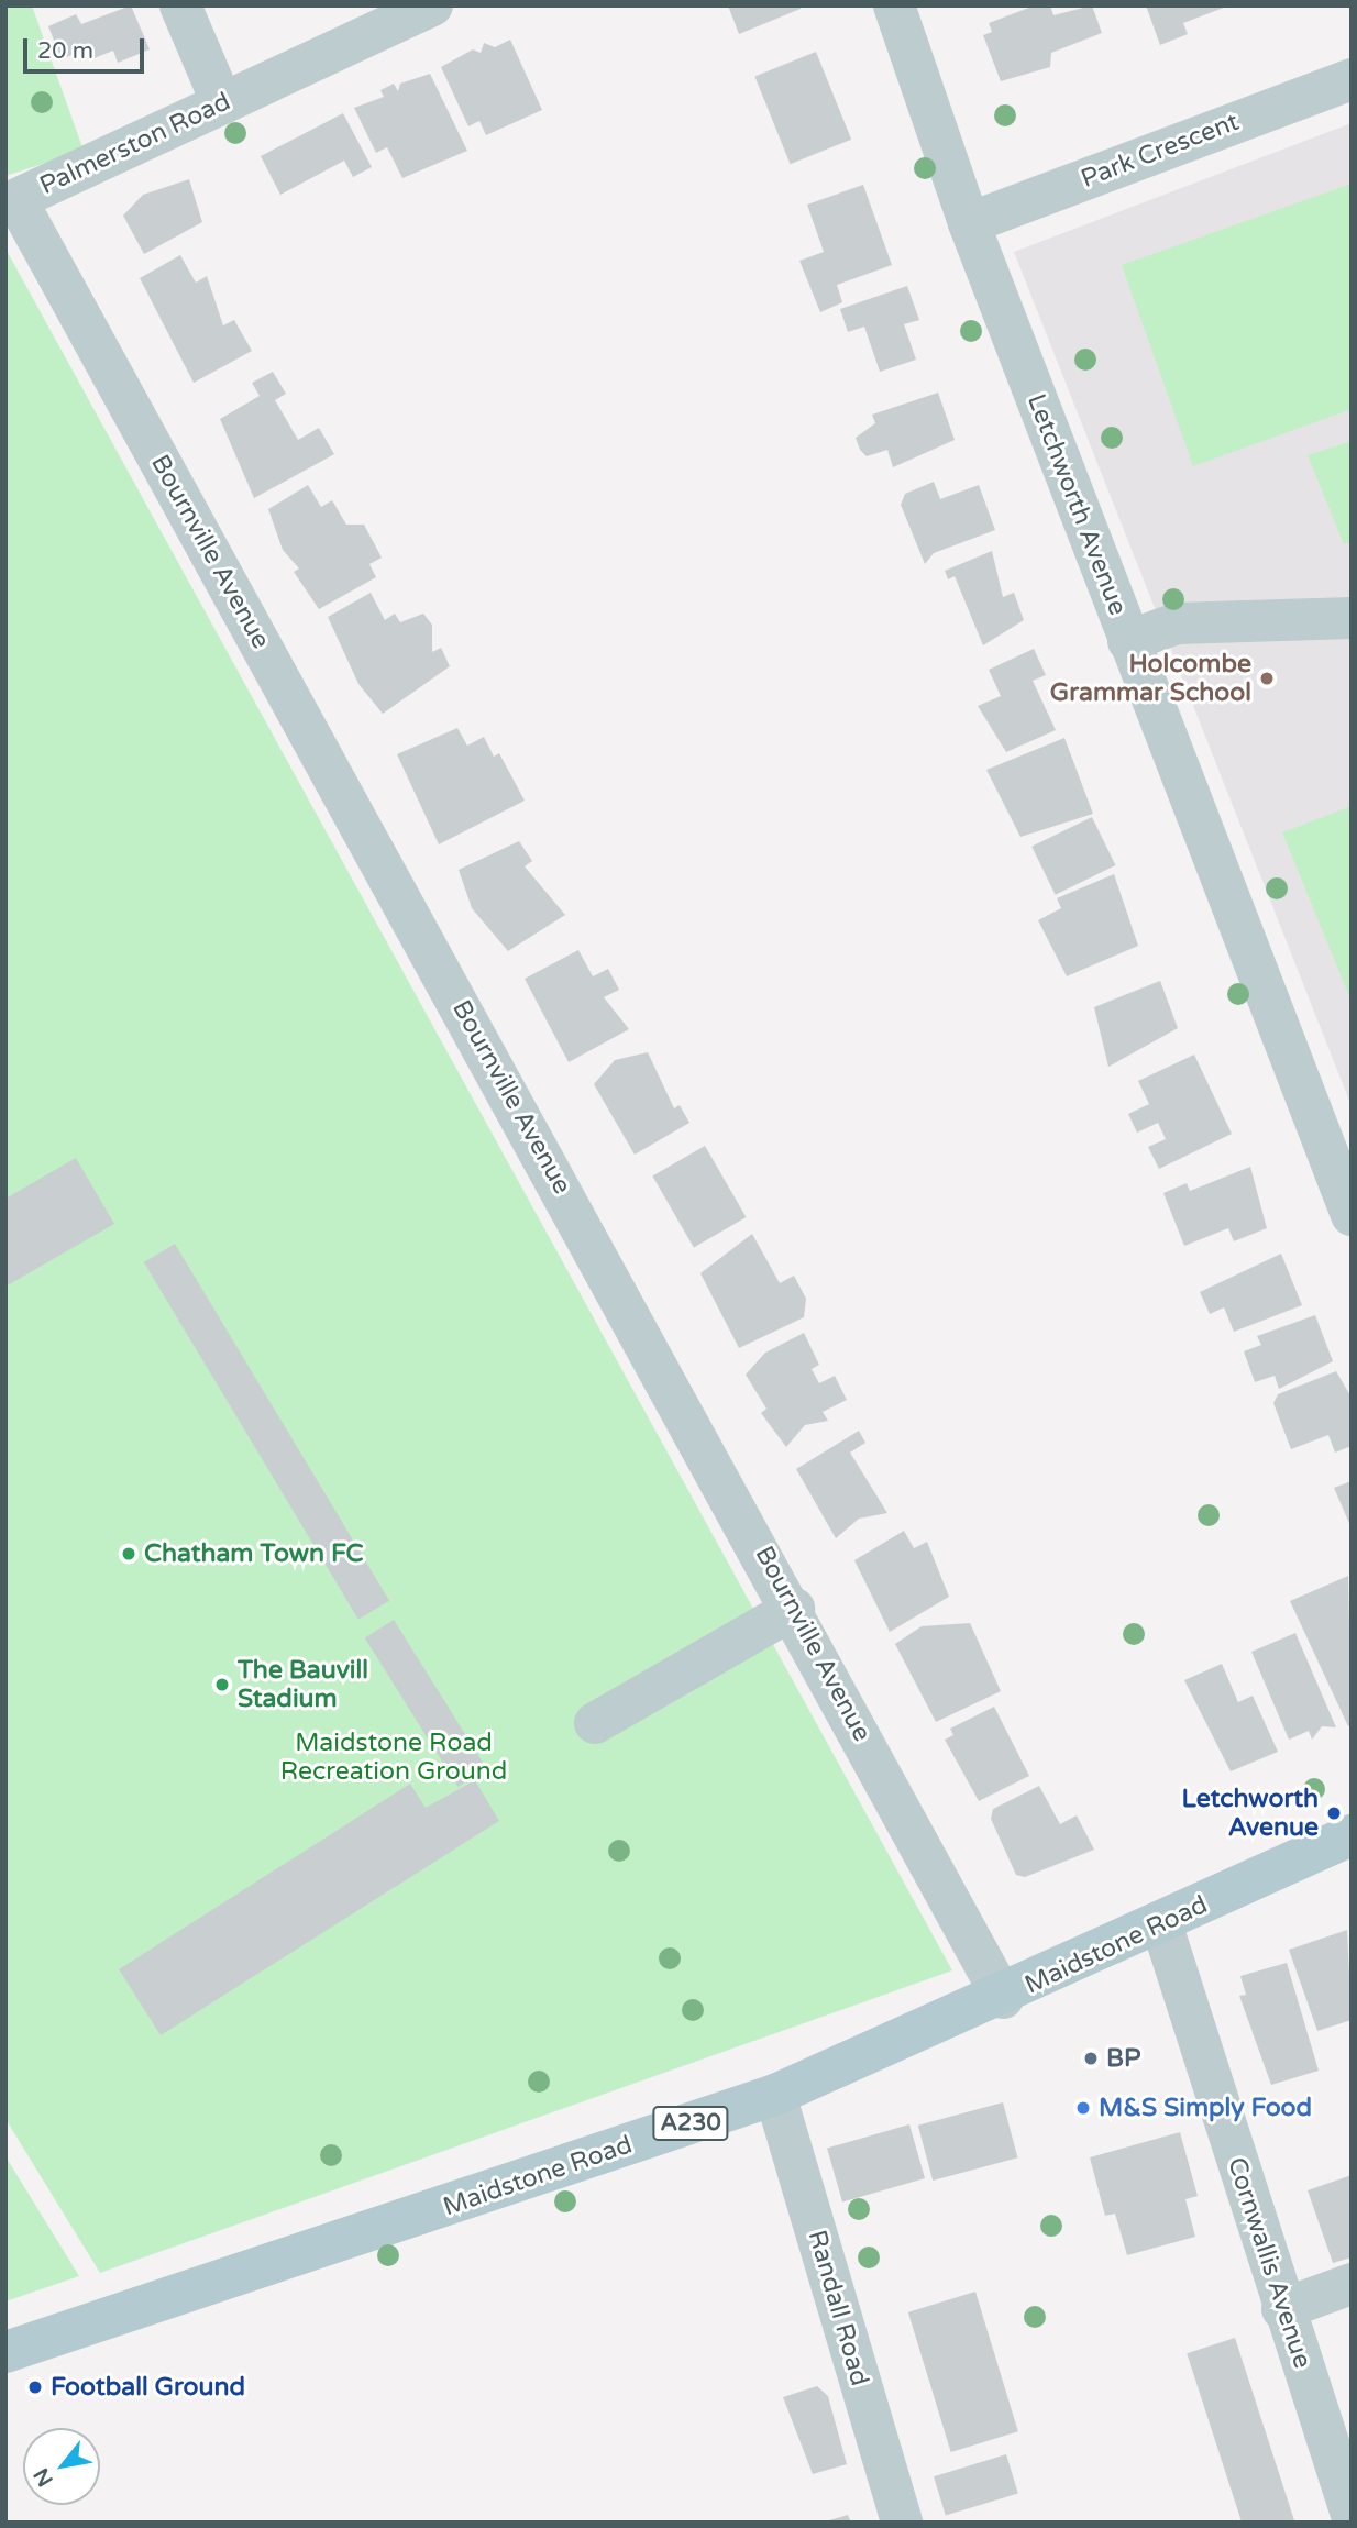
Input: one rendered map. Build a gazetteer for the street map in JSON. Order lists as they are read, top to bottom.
{
  "streets": {
    "main road": ["Maidstone Road", "A230"],
    "street": [
      "Palmerston Road",
      "Park Crescent",
      "Letchworth Avenue",
      "Bournville Avenue",
      "Cornwallis Avenue",
      "Randall Road"
    ]
  },
  "crossings": [
    ["Palmerston Road", "Bournville Avenue"],
    ["Park Crescent", "Letchworth Avenue"],
    ["Bournville Avenue", "Maidstone Road"],
    ["Maidstone Road", "Cornwallis Avenue"],
    ["Maidstone Road", "Randall Road"]
  ],
  "parks": ["Maidstone Road Recreation Ground"],
  "places": [
    "Holcombe Grammar School",
    "Chatham Town FC",
    "The Bauvill Stadium",
    "Letchworth Avenue",
    "BP",
    "M&S Simply Food",
    "Football Ground"
  ],
  "scale_bar": "20 m",
  "north": "bottom left"
}
